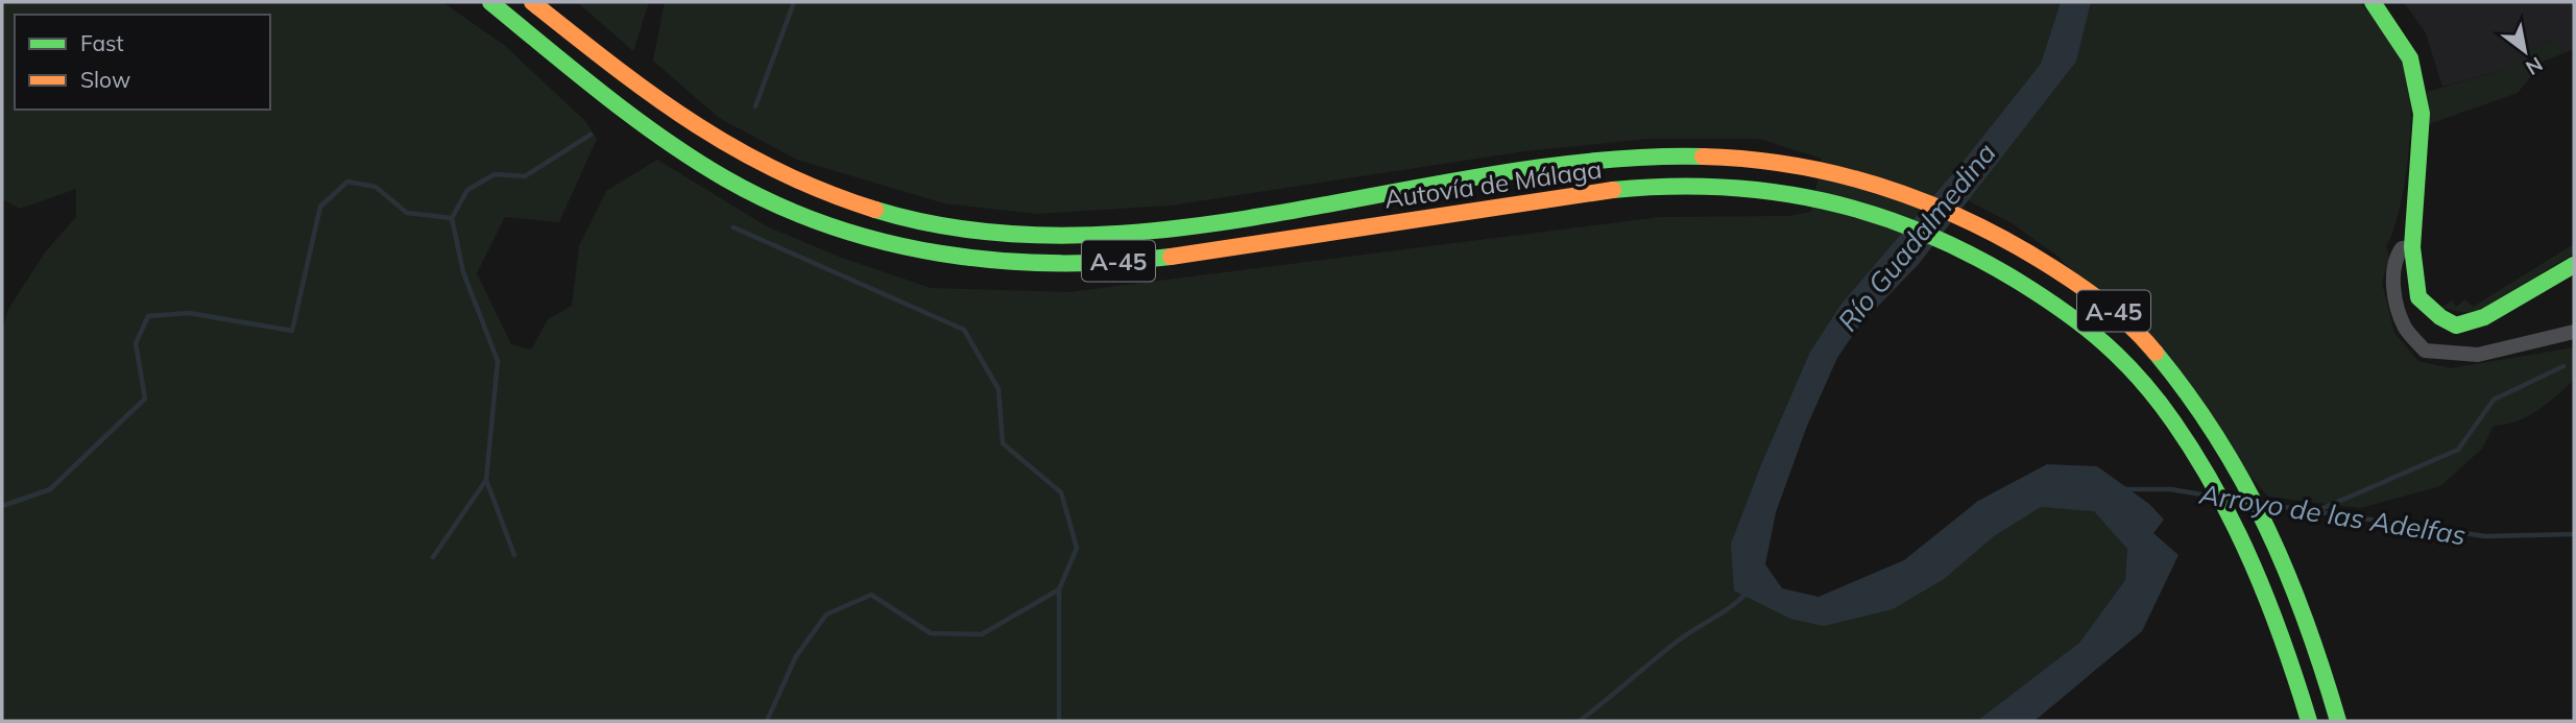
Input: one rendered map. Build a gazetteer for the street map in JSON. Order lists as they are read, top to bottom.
{
  "streets": {
    "main road": ["Autovía de Málaga", "A-45"]
  },
  "water": ["Río Guadalmedina", "Arroyo de las Adelfas"],
  "legend": ["Fast", "Slow"],
  "north": "bottom right"
}
